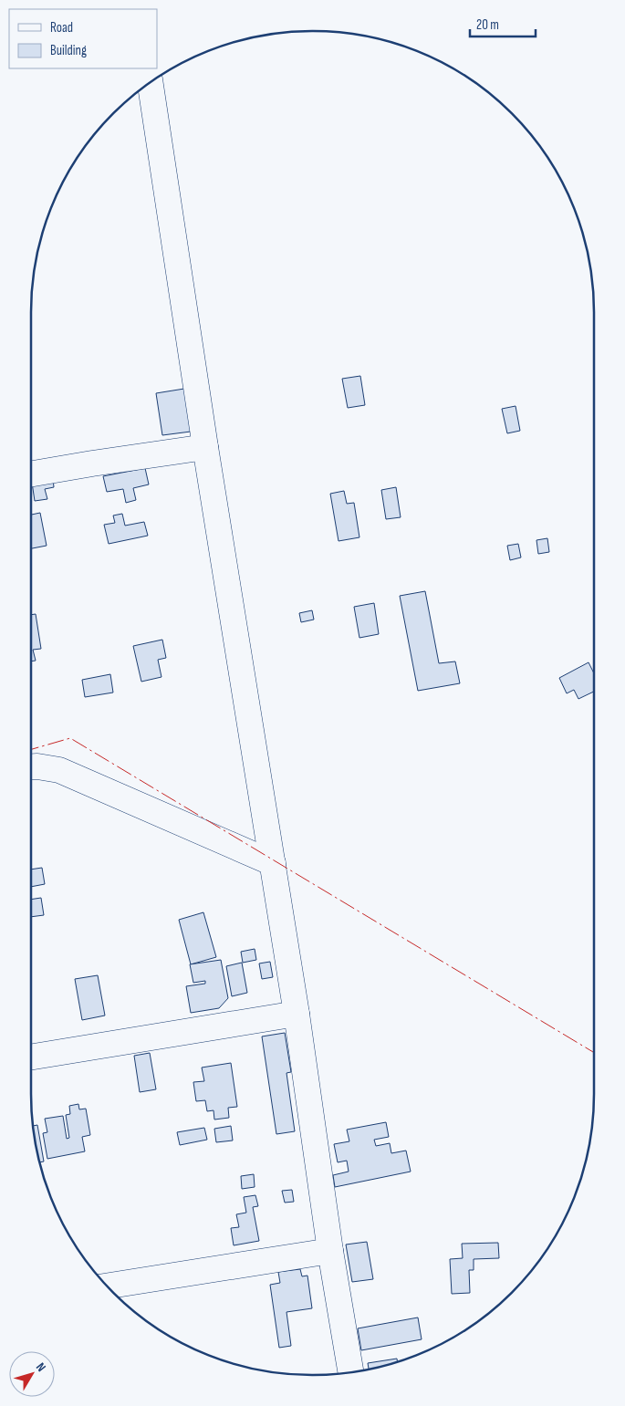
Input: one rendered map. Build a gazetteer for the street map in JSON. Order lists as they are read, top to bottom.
{
  "legend": ["Road", "Building"],
  "scale_bar": "20 m",
  "north": "top right"
}
